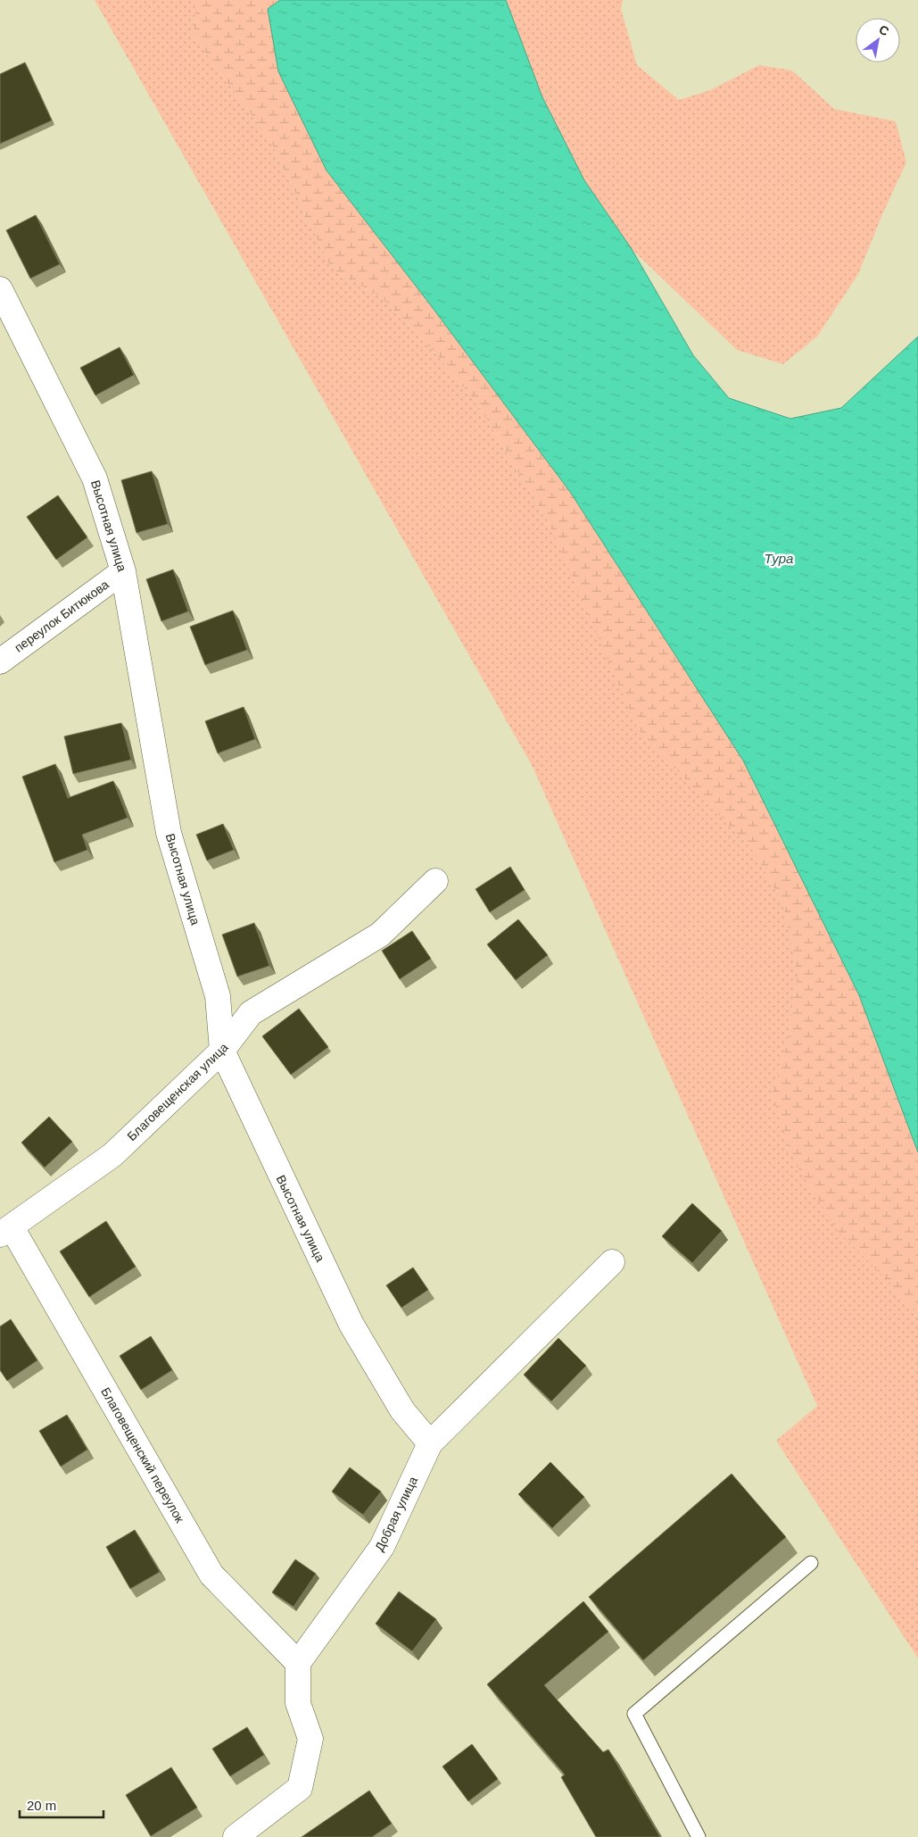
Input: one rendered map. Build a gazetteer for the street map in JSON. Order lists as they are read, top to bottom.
{
  "streets": {
    "street": [
      "Высотная улица",
      "переулок Битюкова",
      "Благовещенская улица",
      "Благовещенский переулок",
      "Добрая улица"
    ]
  },
  "crossings": [
    ["Высотная улица", "переулок Битюкова"],
    ["Высотная улица", "Благовещенская улица"],
    ["Высотная улица", "Добрая улица"],
    ["Благовещенская улица", "Благовещенский переулок"],
    ["Благовещенский переулок", "Добрая улица"]
  ],
  "water": ["Тура"],
  "scale_bar": "20 m",
  "north": "top right"
}
